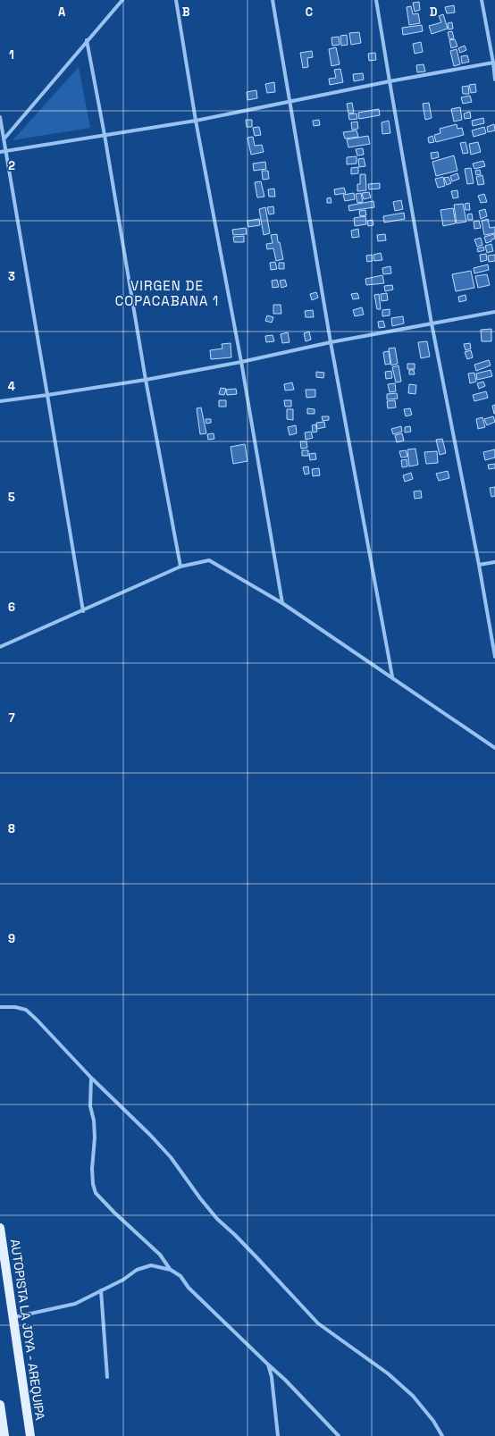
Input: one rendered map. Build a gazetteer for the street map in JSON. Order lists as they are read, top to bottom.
{
  "streets": {
    "main road": ["AUTOPISTA LA JOYA - AREQUIPA"]
  },
  "districts": ["VIRGEN DE COPACABANA 1"],
  "grid": {
    "columns": [
      "A",
      "B",
      "C",
      "D"
    ],
    "rows": [
      "1",
      "2",
      "3",
      "4",
      "5",
      "6",
      "7",
      "8",
      "9"
    ]
  }
}
